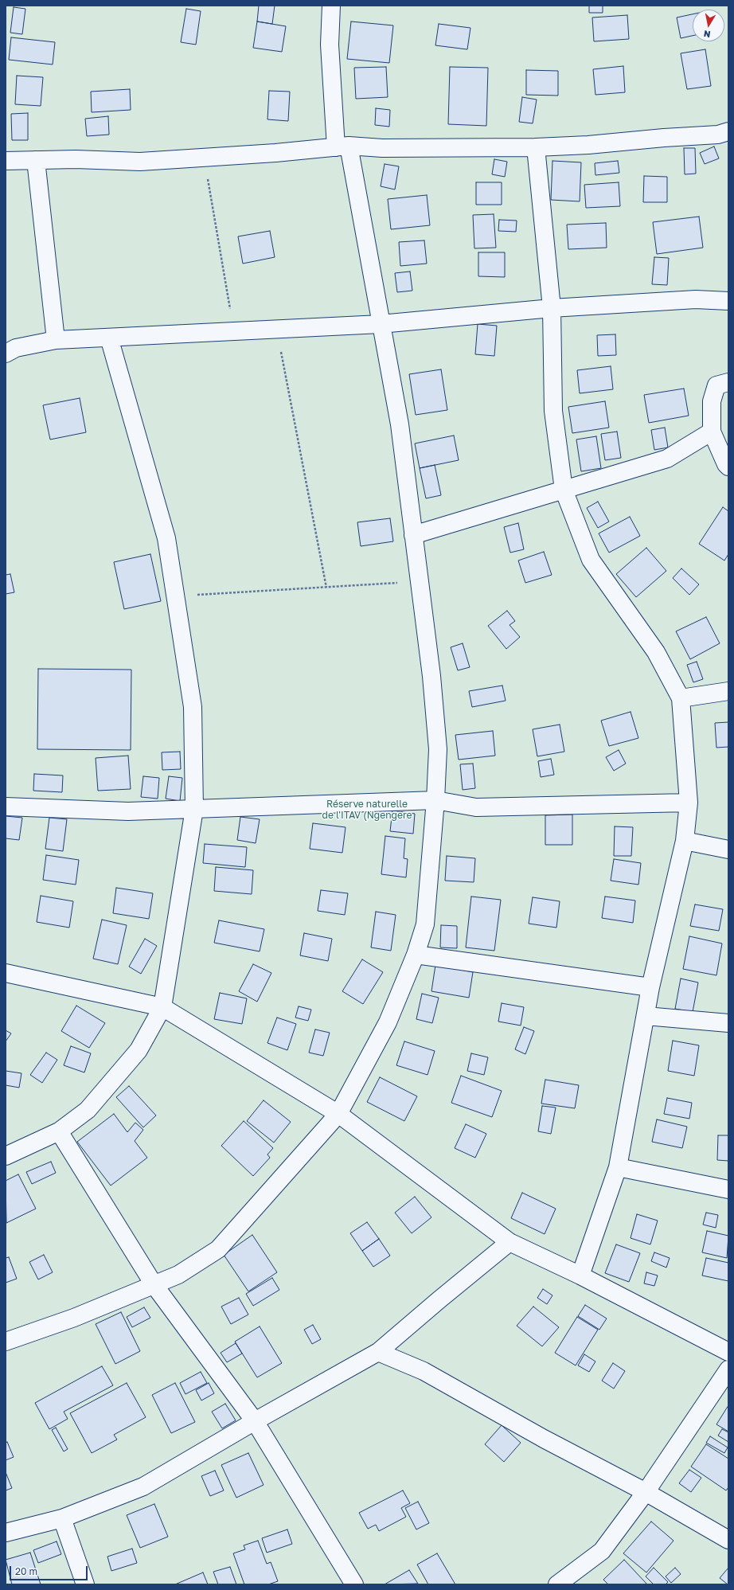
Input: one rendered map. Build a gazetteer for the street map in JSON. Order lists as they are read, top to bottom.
{
  "parks": ["Réserve naturelle de l'ITAV (Ngengere"],
  "scale_bar": "20 m",
  "north": "bottom"
}
